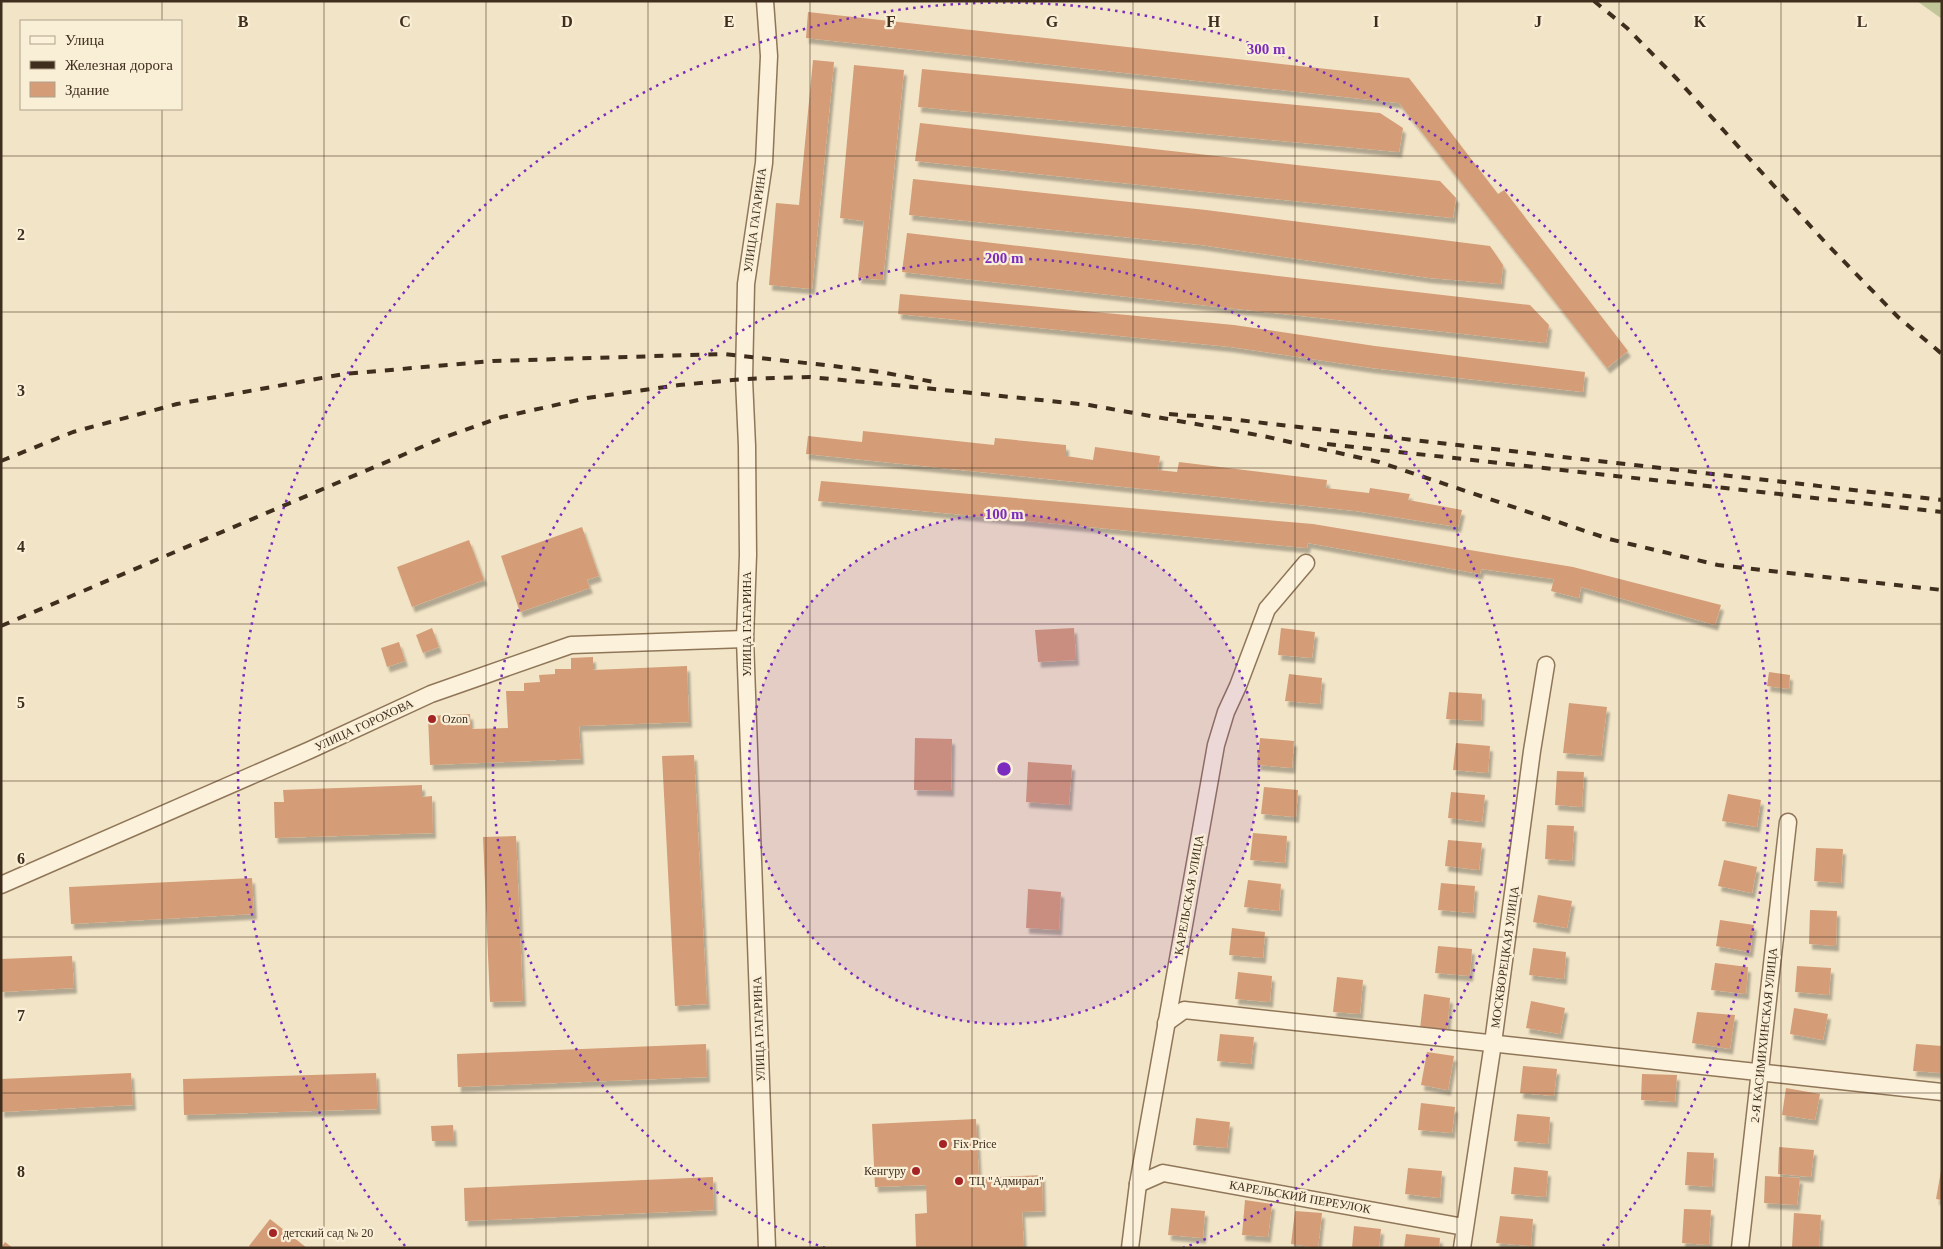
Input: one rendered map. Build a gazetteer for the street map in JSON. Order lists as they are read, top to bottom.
{
  "streets": {
    "street": [
      "УЛИЦА ГАГАРИНА",
      "УЛИЦА ГОРОХОВА",
      "КАРЕЛЬСКАЯ УЛИЦА",
      "МОСКВОРЕЦКАЯ УЛИЦА",
      "2-Я КАСИМИХИНСКАЯ УЛИЦА",
      "КАРЕЛЬСКИЙ ПЕРЕУЛОК"
    ]
  },
  "crossings": [
    ["УЛИЦА ГАГАРИНА", "УЛИЦА ГОРОХОВА"],
    ["КАРЕЛЬСКАЯ УЛИЦА", "КАРЕЛЬСКИЙ ПЕРЕУЛОК"],
    ["МОСКВОРЕЦКАЯ УЛИЦА", "КАРЕЛЬСКИЙ ПЕРЕУЛОК"]
  ],
  "places": [
    "Ozon",
    "Fix Price",
    "Кенгуру",
    "ТЦ \"Адмирал\"",
    "детский сад № 20"
  ],
  "legend": ["Улица", "Железная дорога", "Здание"],
  "grid": {
    "columns": [
      "B",
      "C",
      "D",
      "E",
      "F",
      "G",
      "H",
      "I",
      "J",
      "K",
      "L"
    ],
    "rows": [
      "2",
      "3",
      "4",
      "5",
      "6",
      "7",
      "8"
    ]
  },
  "rings": ["300 m", "200 m", "100 m"]
}
